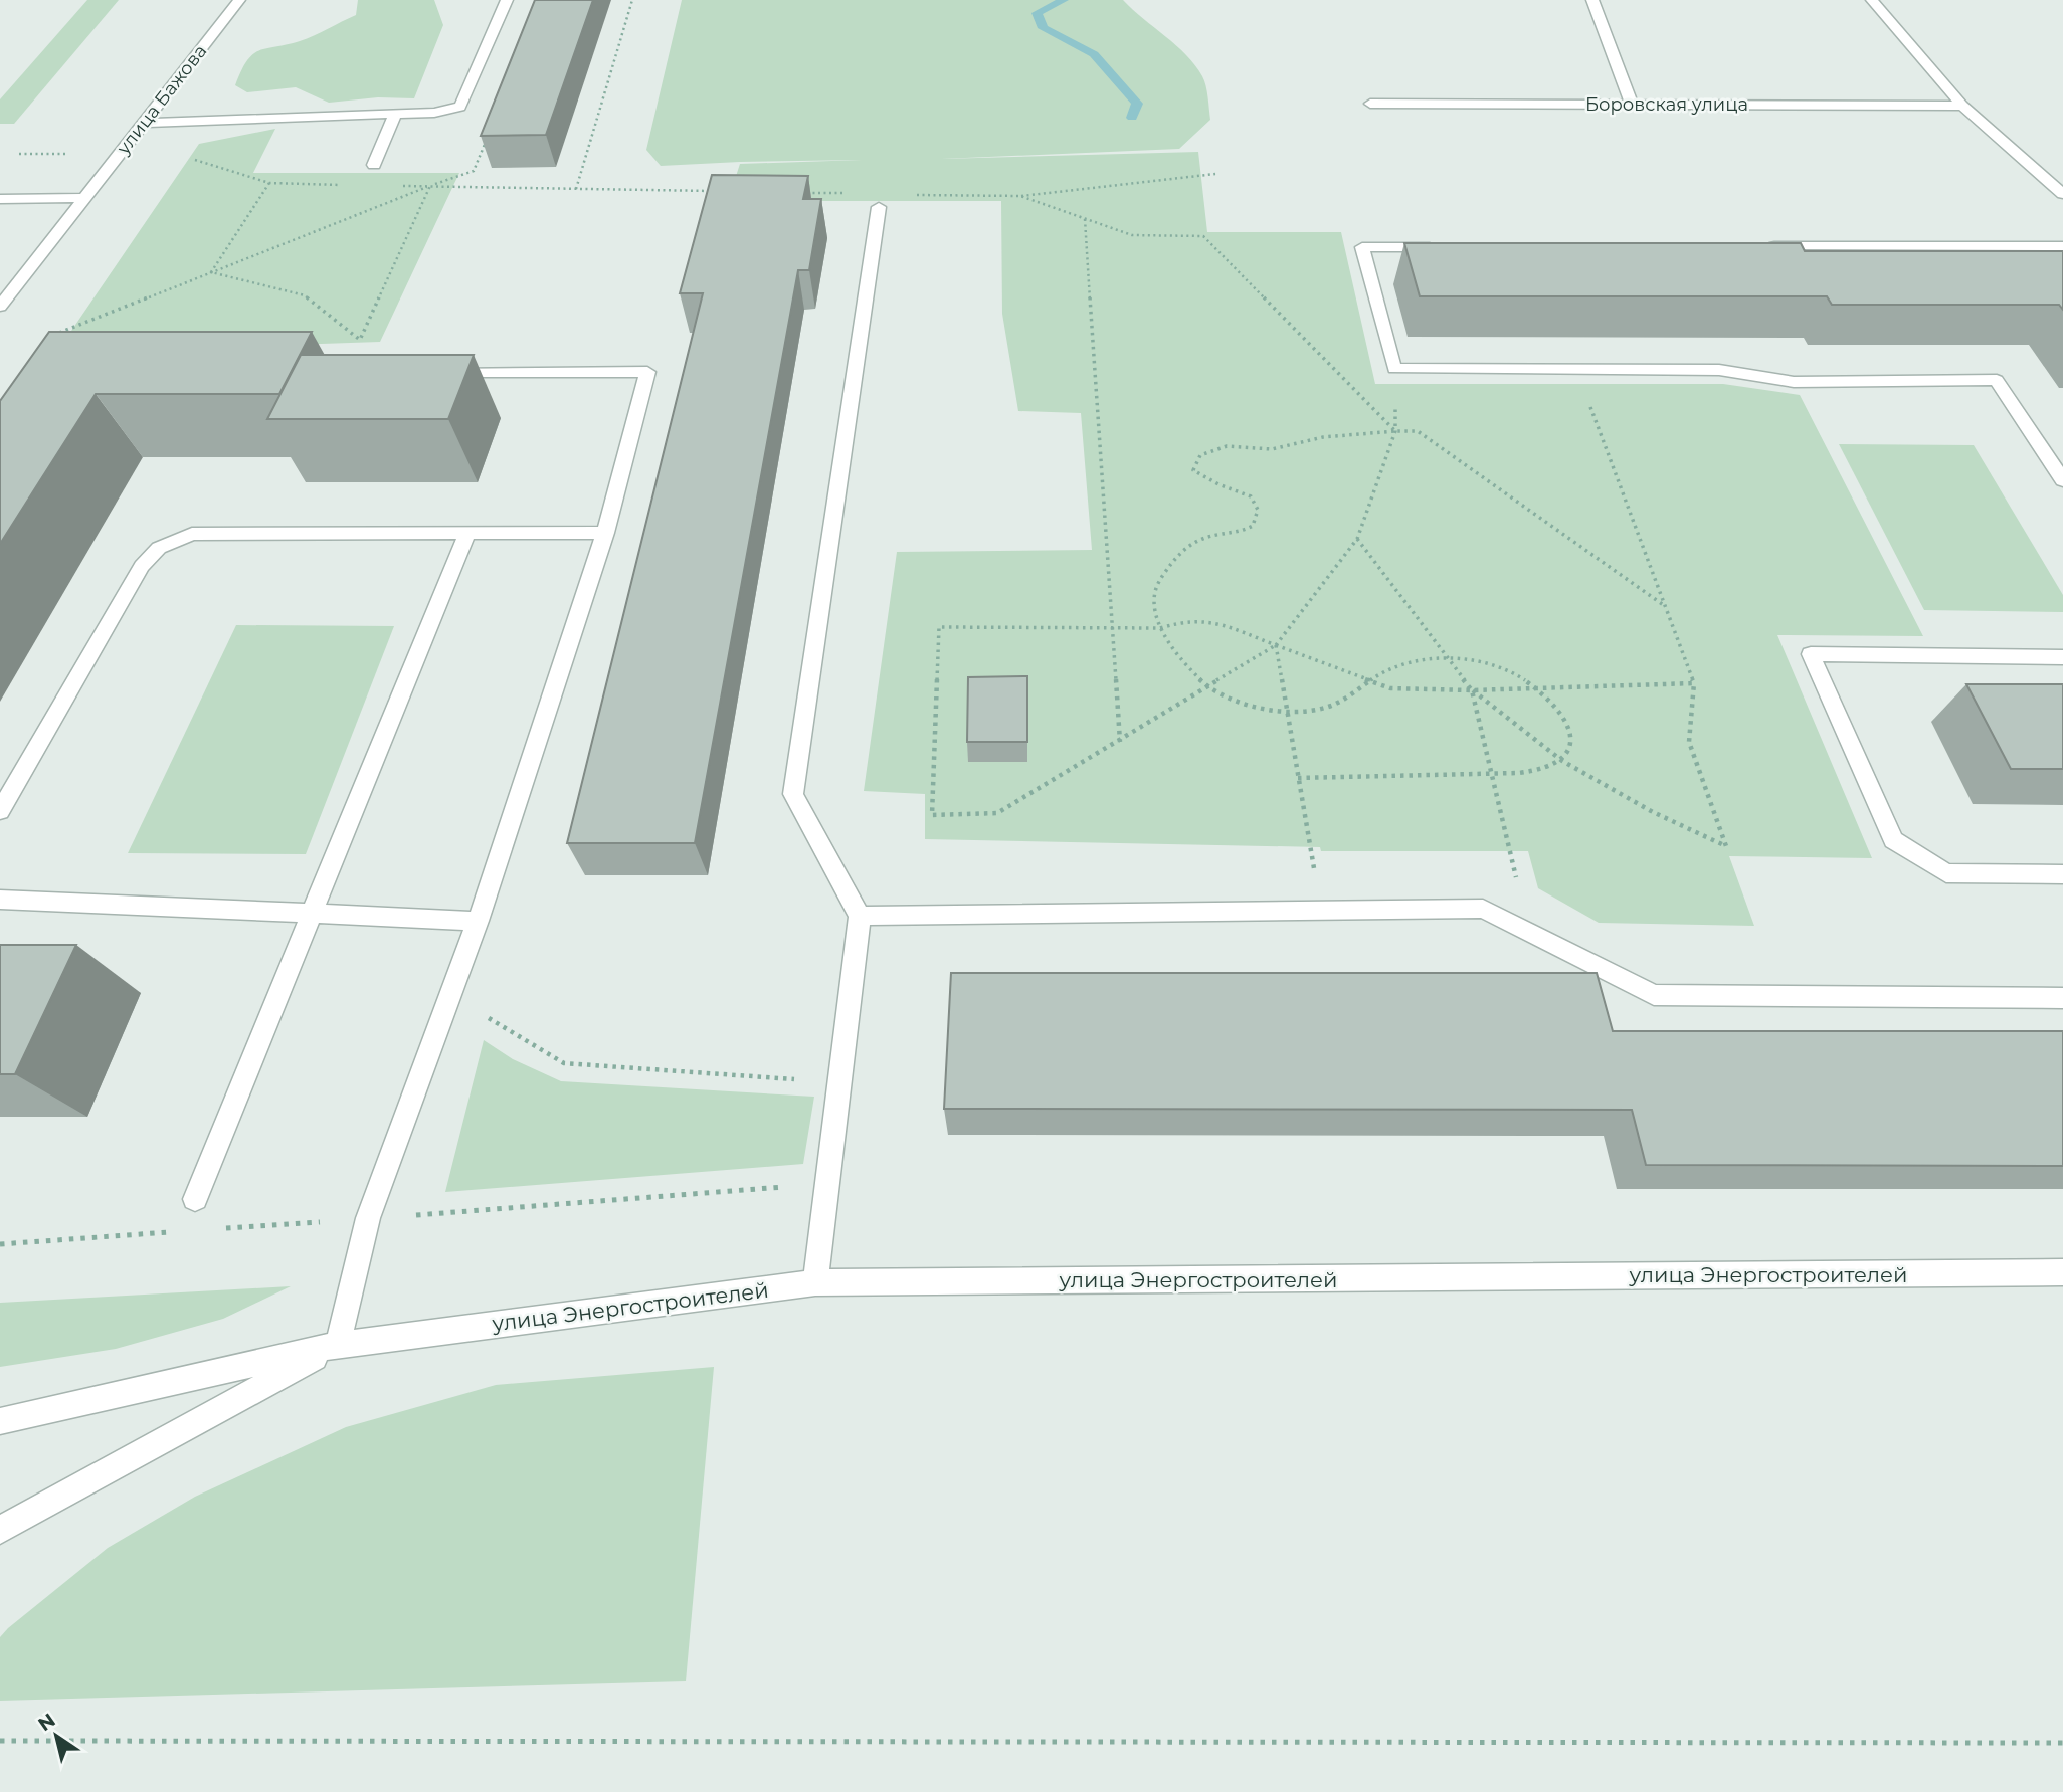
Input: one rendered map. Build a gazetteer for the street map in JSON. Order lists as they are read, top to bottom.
{
  "streets": {
    "street": ["улица Бажова", "Боровская улица", "улица Энергостроителей"]
  },
  "north": "top left"
}
